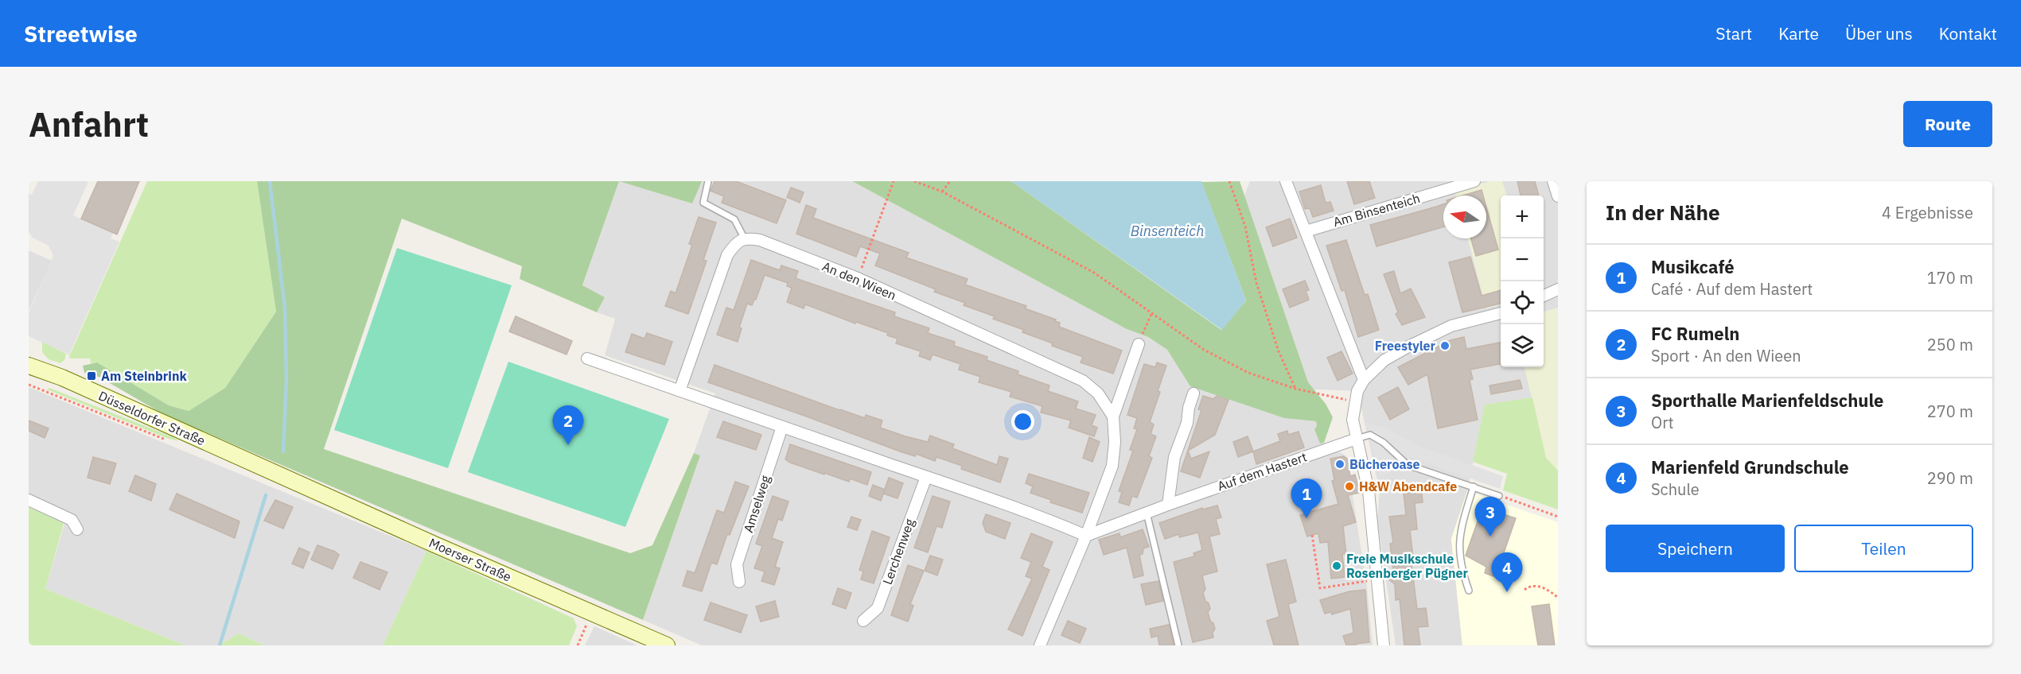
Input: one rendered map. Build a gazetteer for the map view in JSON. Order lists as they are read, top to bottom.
{
  "streets": {
    "main road": ["Düsseldorfer Straße", "Moerser Straße"],
    "street": [
      "Am Binsenteich",
      "An den Wieen",
      "Auf dem Hastert",
      "Amselweg",
      "Lerchenweg"
    ]
  },
  "crossings": [
    ["An den Wieen", "Auf dem Hastert"],
    ["Düsseldorfer Straße", "Moerser Straße"]
  ],
  "water": ["Binsenteich"],
  "places": {
    "other": [
      "Freestyler",
      "Bücheroase",
      "H&W Abendcafe",
      "Freie Musikschule Rosenberger Pügner"
    ],
    "transit": ["Am Steinbrink"]
  },
  "north": "left",
  "page": {
    "header": "Streetwise",
    "nav": [
      "Start",
      "Karte",
      "Über uns",
      "Kontakt"
    ],
    "buttons": [
      "Route",
      ["Speichern", "Teilen"]
    ],
    "title": "Anfahrt",
    "heading": ["In der Nähe", "4 Ergebnisse"],
    "map_buttons": ["+", "−"],
    "list": [
      {
        "mark": "1",
        "name": "Musikcafé",
        "note": "Café · Auf dem Hastert",
        "value": "170 m"
      },
      {
        "mark": "2",
        "name": "FC Rumeln",
        "note": "Sport · An den Wieen",
        "value": "250 m"
      },
      {
        "mark": "3",
        "name": "Sporthalle Marienfeldschule",
        "note": "Ort",
        "value": "270 m"
      },
      {
        "mark": "4",
        "name": "Marienfeld Grundschule",
        "note": "Schule",
        "value": "290 m"
      }
    ],
    "pins": [
      "2",
      "1",
      "3",
      "4"
    ]
  }
}
